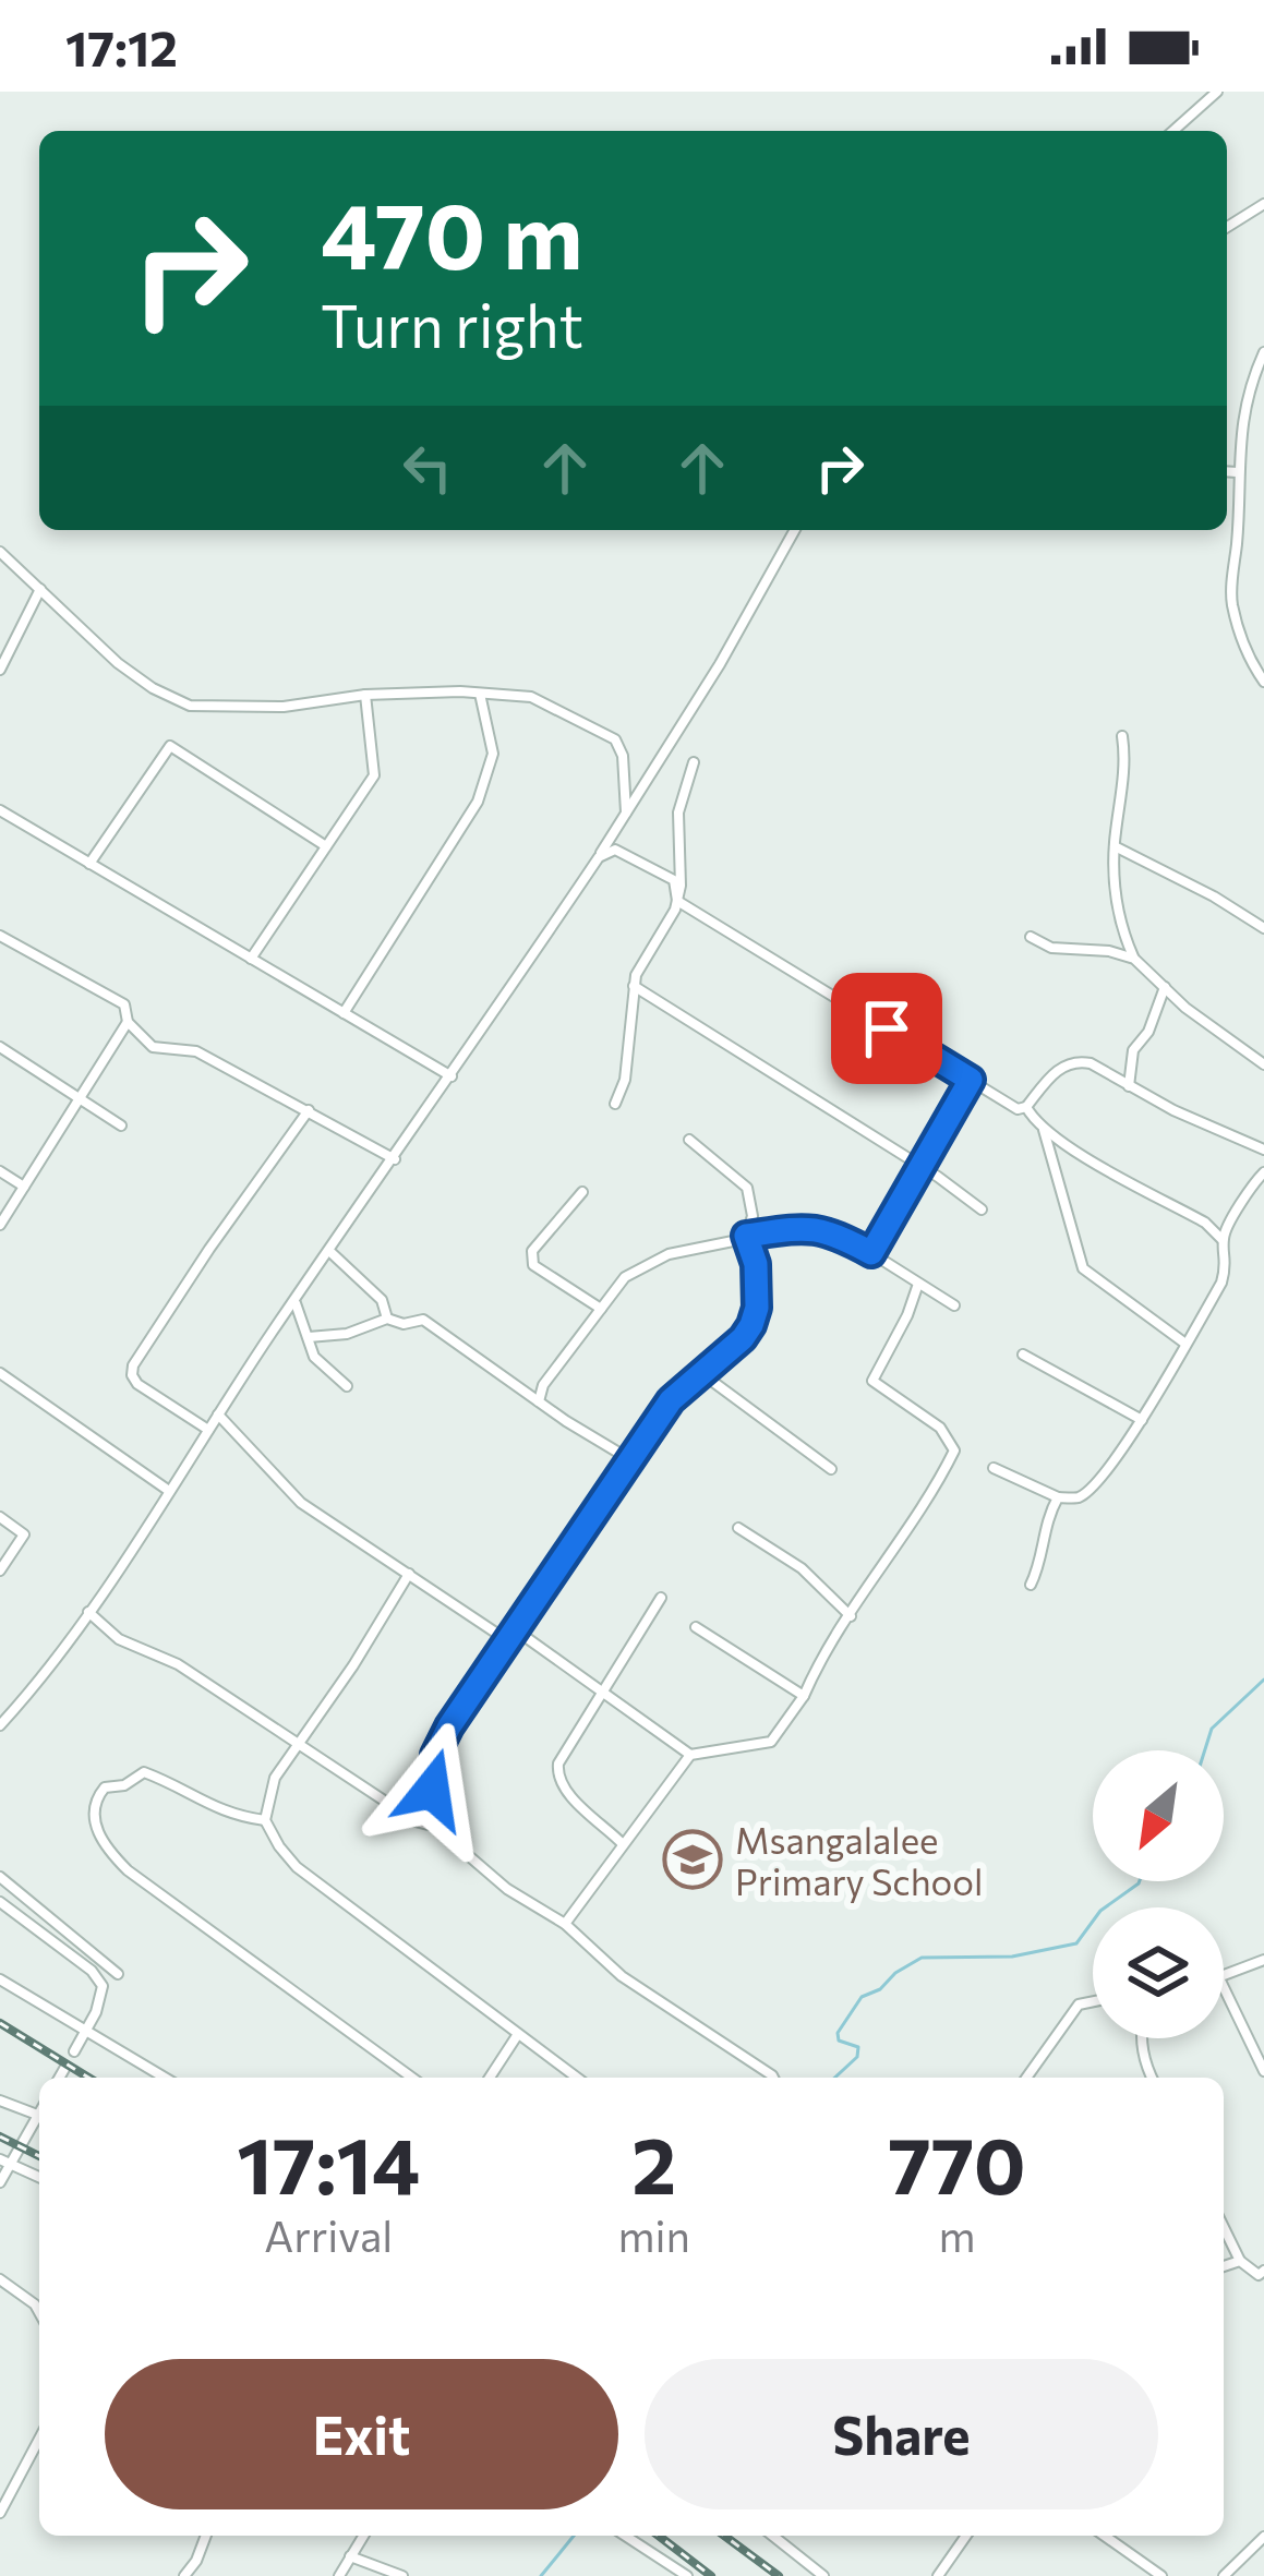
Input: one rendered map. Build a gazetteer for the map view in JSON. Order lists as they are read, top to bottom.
{
  "places": {
    "school or university": ["Msangalalee Primary School"]
  },
  "north": "bottom left",
  "page": {
    "status": "17:12",
    "turn": ["470 m", "Turn right"],
    "eta": [
      "17:14",
      "Arrival",
      "2",
      "min",
      "770",
      "m"
    ],
    "buttons": ["Exit", "Share"]
  }
}
